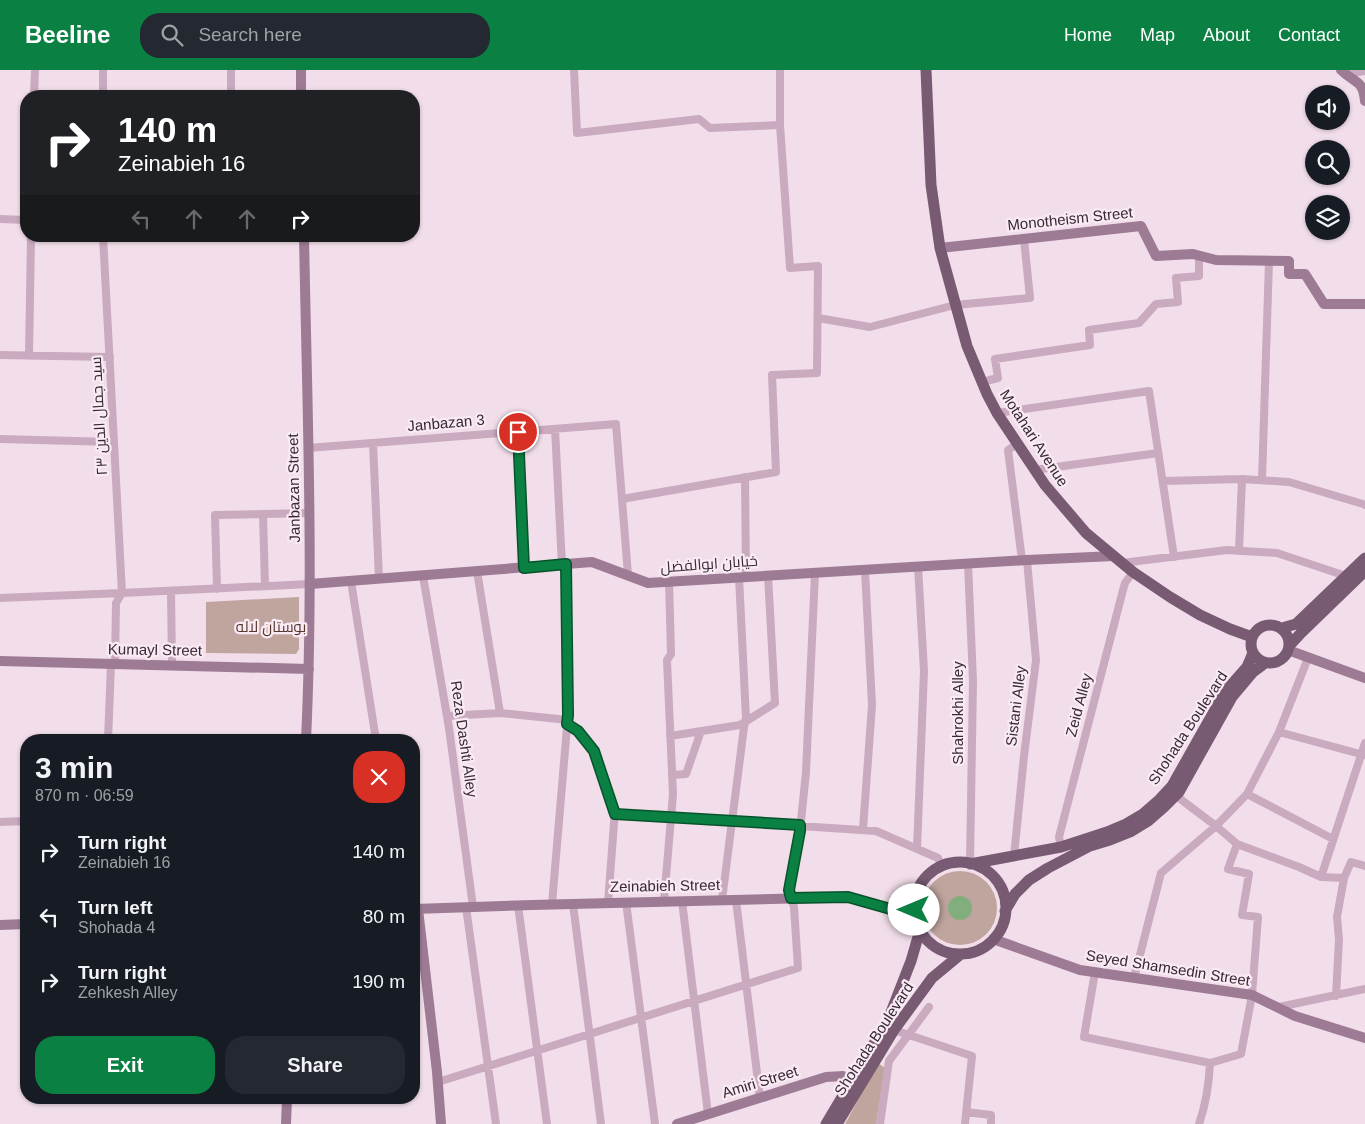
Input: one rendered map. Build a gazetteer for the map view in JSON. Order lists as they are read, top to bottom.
{
  "streets": {
    "main road": ["Motahari Avenue", "Shohada Boulevard"],
    "street": [
      "Monotheism Street",
      "سید جمال الدین ۲۳",
      "Janbazan 3",
      "Janbazan Street",
      "خیابان ابوالفضل",
      "Kumayl Street",
      "Zeid Alley",
      "Sistani Alley",
      "Shahrokhi Alley",
      "Reza Dashti Alley",
      "Zeinabieh Street",
      "Seyed Shamsedin Street",
      "Amiri Street"
    ]
  },
  "crossings": [
    ["Monotheism Street", "Motahari Avenue"],
    ["سید جمال الدین ۲۳", "Kumayl Street"],
    ["Janbazan 3", "Janbazan Street"],
    ["Motahari Avenue", "خیابان ابوالفضل"],
    ["Motahari Avenue", "Zeid Alley"],
    ["Motahari Avenue", "Sistani Alley"],
    ["Motahari Avenue", "Shohada Boulevard"],
    ["Janbazan Street", "خیابان ابوالفضل"],
    ["Janbazan Street", "Kumayl Street"],
    ["خیابان ابوالفضل", "Sistani Alley"],
    ["خیابان ابوالفضل", "Shahrokhi Alley"],
    ["خیابان ابوالفضل", "Reza Dashti Alley"],
    ["Zeid Alley", "Shohada Boulevard"],
    ["Sistani Alley", "Shohada Boulevard"],
    ["Shahrokhi Alley", "Shohada Boulevard"],
    ["Shahrokhi Alley", "Zeinabieh Street"],
    ["Shahrokhi Alley", "Seyed Shamsedin Street"],
    ["Shohada Boulevard", "Zeinabieh Street"],
    ["Shohada Boulevard", "Seyed Shamsedin Street"],
    ["Shohada Boulevard", "Amiri Street"],
    ["Reza Dashti Alley", "Zeinabieh Street"],
    ["Zeinabieh Street", "Seyed Shamsedin Street"]
  ],
  "parks": ["بوستان لاله"],
  "page": {
    "header": "Beeline",
    "search": "Search here",
    "nav": [
      "Home",
      "Map",
      "About",
      "Contact"
    ],
    "turn": ["140 m", "Zeinabieh 16"],
    "heading": ["3 min", "870 m · 06:59"],
    "list": [
      {
        "name": "Turn right",
        "note": "Zeinabieh 16",
        "value": "140 m"
      },
      {
        "name": "Turn left",
        "note": "Shohada 4",
        "value": "80 m"
      },
      {
        "name": "Turn right",
        "note": "Zehkesh Alley",
        "value": "190 m"
      }
    ],
    "buttons": ["Exit", "Share"]
  }
}
